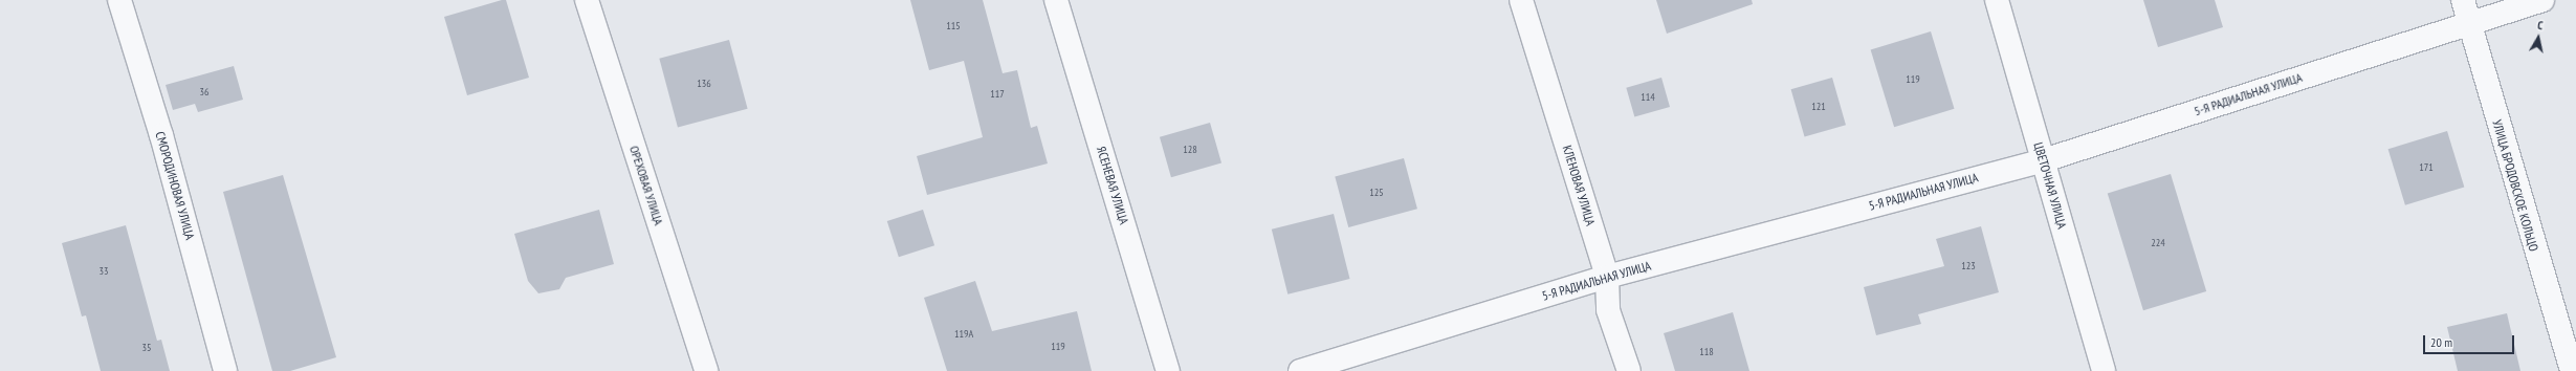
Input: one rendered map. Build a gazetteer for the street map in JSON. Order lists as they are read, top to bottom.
{
  "streets": {
    "street": [
      "5-Я РАДИАЛЬНАЯ УЛИЦА",
      "СМОРОДИНОВАЯ УЛИЦА",
      "ОРЕХОВАЯ УЛИЦА",
      "ЯСЕНЕВАЯ УЛИЦА",
      "КЛЕНОВАЯ УЛИЦА",
      "ЦВЕТОЧНАЯ УЛИЦА",
      "УЛИЦА БРОДОВСКОЕ КОЛЬЦО"
    ]
  },
  "crossings": [
    ["5-Я РАДИАЛЬНАЯ УЛИЦА", "КЛЕНОВАЯ УЛИЦА"],
    ["5-Я РАДИАЛЬНАЯ УЛИЦА", "ЦВЕТОЧНАЯ УЛИЦА"],
    ["5-Я РАДИАЛЬНАЯ УЛИЦА", "УЛИЦА БРОДОВСКОЕ КОЛЬЦО"]
  ],
  "house_numbers": [
    "115",
    "119",
    "136",
    "36",
    "117",
    "114",
    "121",
    "128",
    "171",
    "125",
    "224",
    "123",
    "33",
    "119А",
    "119",
    "35",
    "118"
  ],
  "scale_bar": "20 m",
  "north": "top"
}
